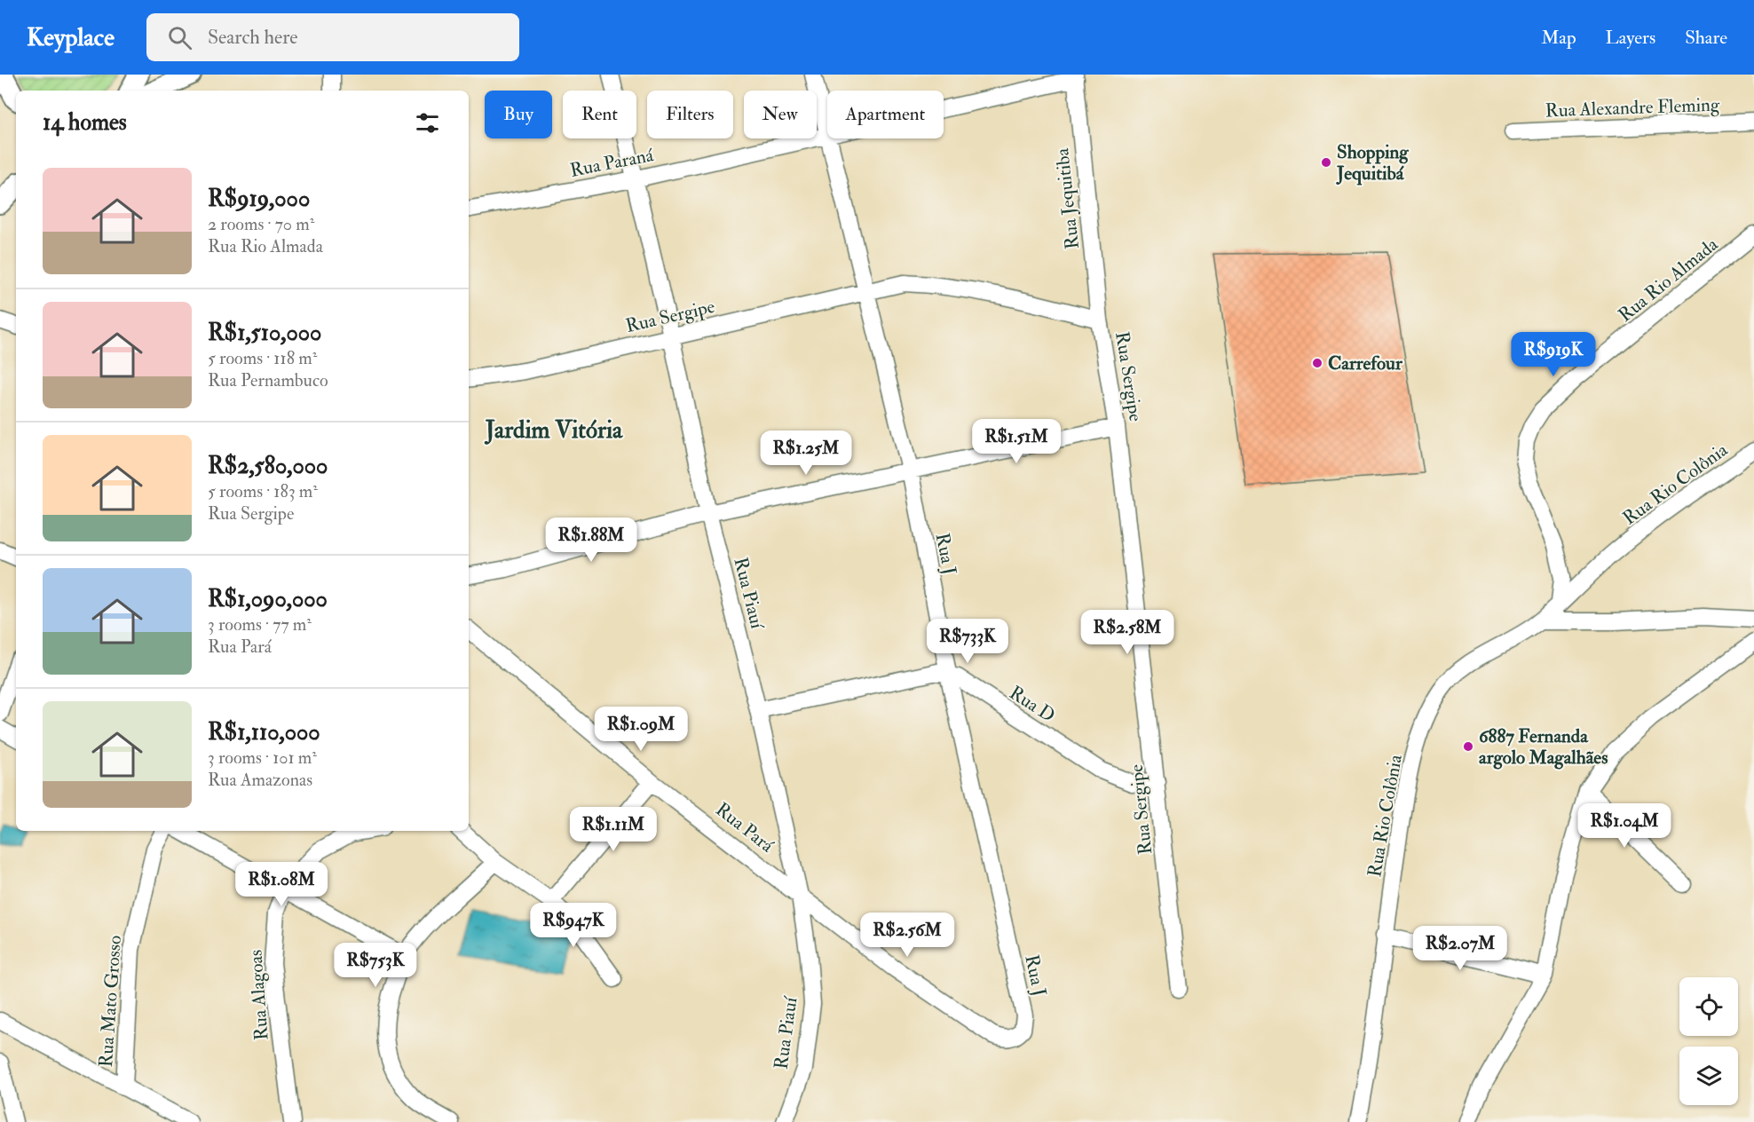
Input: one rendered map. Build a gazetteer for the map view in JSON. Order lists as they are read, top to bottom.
{
  "streets": {
    "street": [
      "Rua Alexandre Fleming",
      "Rua Paraná",
      "Rua Jequitiba",
      "Rua Rio Almada",
      "Rua Sergipe",
      "Rua Rio Colônia",
      "Rua J",
      "Rua Piauí",
      "Rua D",
      "Rua Pará",
      "Rua Alagoas",
      "Rua Mato Grosso"
    ]
  },
  "crossings": [
    ["Rua Paraná", "Rua Jequitiba"],
    ["Rua Paraná", "Rua Piauí"],
    ["Rua Jequitiba", "Rua Sergipe"],
    ["Rua Rio Almada", "Rua Rio Colônia"],
    ["Rua Sergipe", "Rua J"],
    ["Rua Sergipe", "Rua Piauí"],
    ["Rua Sergipe", "Rua D"],
    ["Rua J", "Rua D"],
    ["Rua J", "Rua Pará"],
    ["Rua Piauí", "Rua Pará"]
  ],
  "districts": ["Jardim Vitória"],
  "places": ["Shopping Jequitibá", "Carrefour", "6887 Fernanda argolo Magalhães"],
  "page": {
    "header": "Keyplace",
    "search": "Search here",
    "nav": ["Map", "Layers", "Share"],
    "chip": [
      "Buy",
      "Rent",
      "Filters",
      "New",
      "Apartment"
    ],
    "heading": "14 homes",
    "list": [
      {
        "name": "R$919,000",
        "note": "2 rooms · 70 m² · Rua Rio Almada"
      },
      {
        "name": "R$1,510,000",
        "note": "5 rooms · 118 m² · Rua Pernambuco"
      },
      {
        "name": "R$2,580,000",
        "note": "5 rooms · 183 m² · Rua Sergipe"
      },
      {
        "name": "R$1,090,000",
        "note": "3 rooms · 77 m² · Rua Pará"
      },
      {
        "name": "R$1,110,000",
        "note": "3 rooms · 101 m² · Rua Amazonas"
      }
    ],
    "price": [
      "R$919K",
      "R$1.51M",
      "R$1.25M",
      "R$1.88M",
      "R$2.58M",
      "R$733K",
      "R$1.09M",
      "R$1.04M",
      "R$1.11M",
      "R$1.08M",
      "R$947K",
      "R$2.56M",
      "R$2.07M",
      "R$753K"
    ]
  }
}
